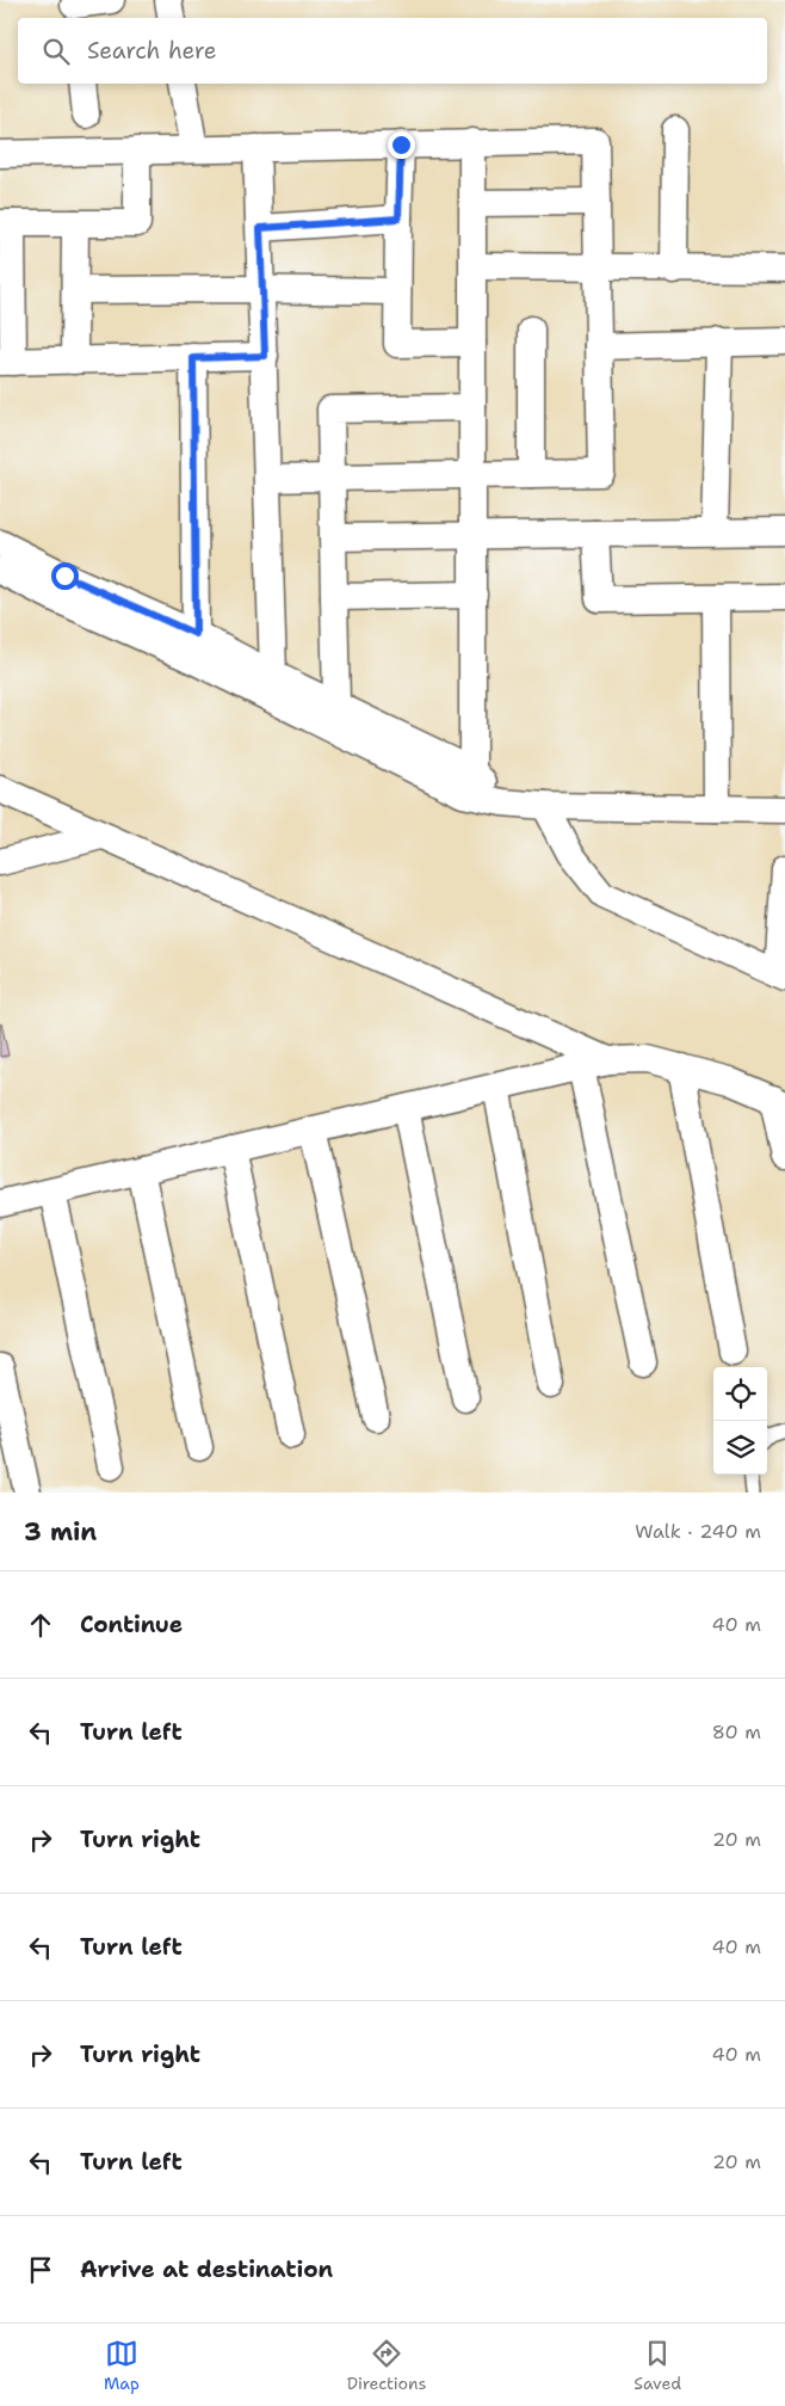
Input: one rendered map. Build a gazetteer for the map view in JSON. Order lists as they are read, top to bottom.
{
  "page": {
    "search": "Search here",
    "heading": ["3 min", "Walk · 240 m"],
    "list": [
      ["Continue", "40 m"],
      ["Turn left", "80 m"],
      ["Turn right", "20 m"],
      ["Turn left", "40 m"],
      ["Turn right", "40 m"],
      ["Turn left", "20 m"],
      "Arrive at destination"
    ],
    "nav": ["Map", "Directions", "Saved"]
  }
}
